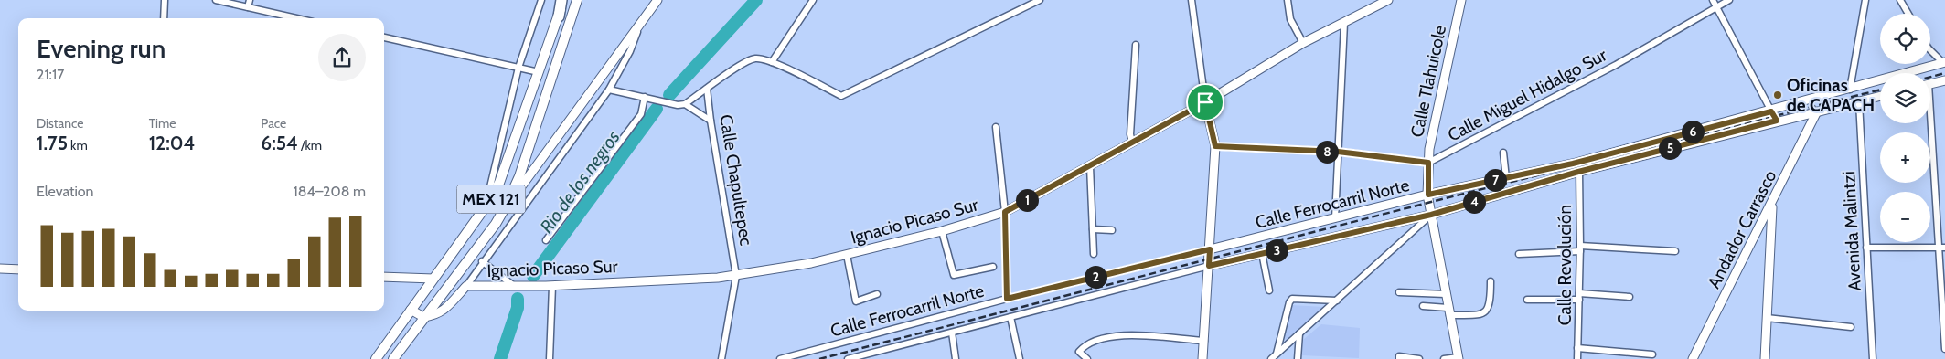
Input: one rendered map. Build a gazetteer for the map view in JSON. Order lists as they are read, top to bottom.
{
  "streets": {
    "main road": [
      "Calle Tlahuicole",
      "MEX 121",
      "Calle Ferrocarril Norte",
      "Ignacio Picaso Sur",
      "Andador Carrasco"
    ],
    "street": [
      "Calle Miguel Hidalgo Sur",
      "Calle Chapultepec",
      "Avenida Malintzi",
      "Calle Revolución"
    ]
  },
  "crossings": [
    ["Calle Tlahuicole", "Calle Miguel Hidalgo Sur"],
    ["Calle Tlahuicole", "Calle Ferrocarril Norte"],
    ["Calle Chapultepec", "Ignacio Picaso Sur"],
    ["MEX 121", "Ignacio Picaso Sur"]
  ],
  "water": ["Rio de los negros"],
  "places": ["Oficinas de CAPACH"],
  "page": {
    "map_buttons": ["+", "−"],
    "heading": ["Evening run", "21:17"],
    "stats": [
      ["Distance", "1.75 km"],
      ["Time", "12:04"],
      ["Pace", "6:54 /km"]
    ],
    "pins": [
      "6",
      "5",
      "8",
      "7",
      "1",
      "4",
      "3",
      "2"
    ],
    "chart": ["Elevation", "184–208 m"]
  }
}
